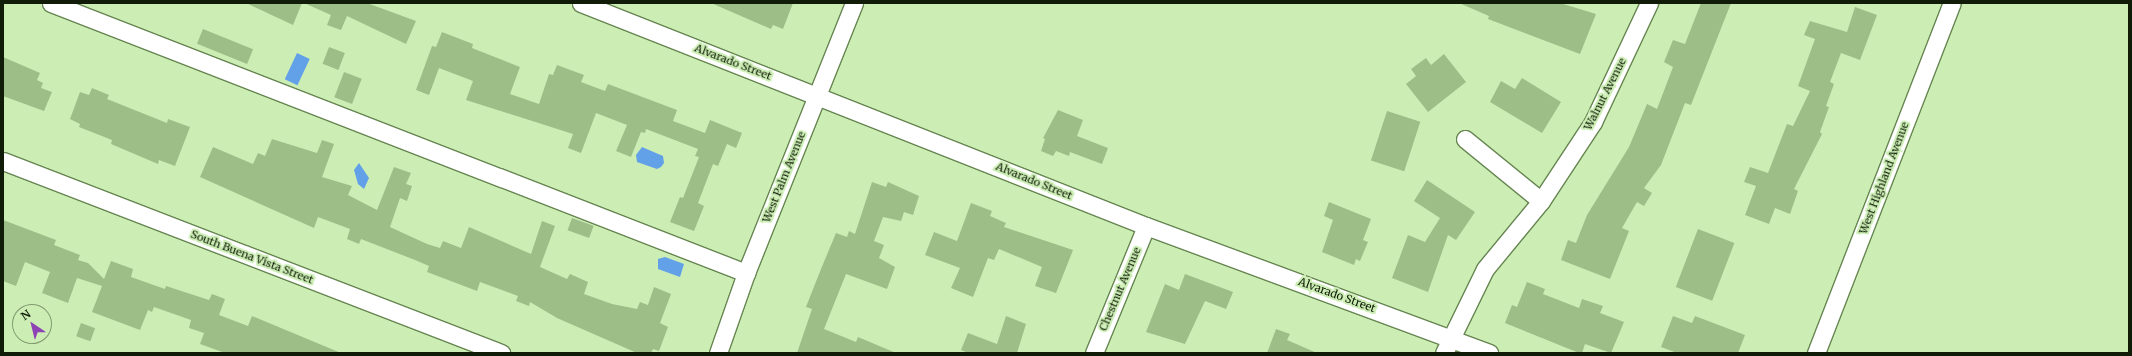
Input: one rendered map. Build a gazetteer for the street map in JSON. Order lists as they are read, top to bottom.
{
  "streets": {
    "street": [
      "Alvarado Street",
      "Walnut Avenue",
      "West Palm Avenue",
      "West Highland Avenue",
      "South Buena Vista Street",
      "Chestnut Avenue"
    ]
  },
  "crossings": [
    ["Alvarado Street", "Walnut Avenue"],
    ["Alvarado Street", "West Palm Avenue"],
    ["Alvarado Street", "Chestnut Avenue"]
  ],
  "north": "top left"
}
